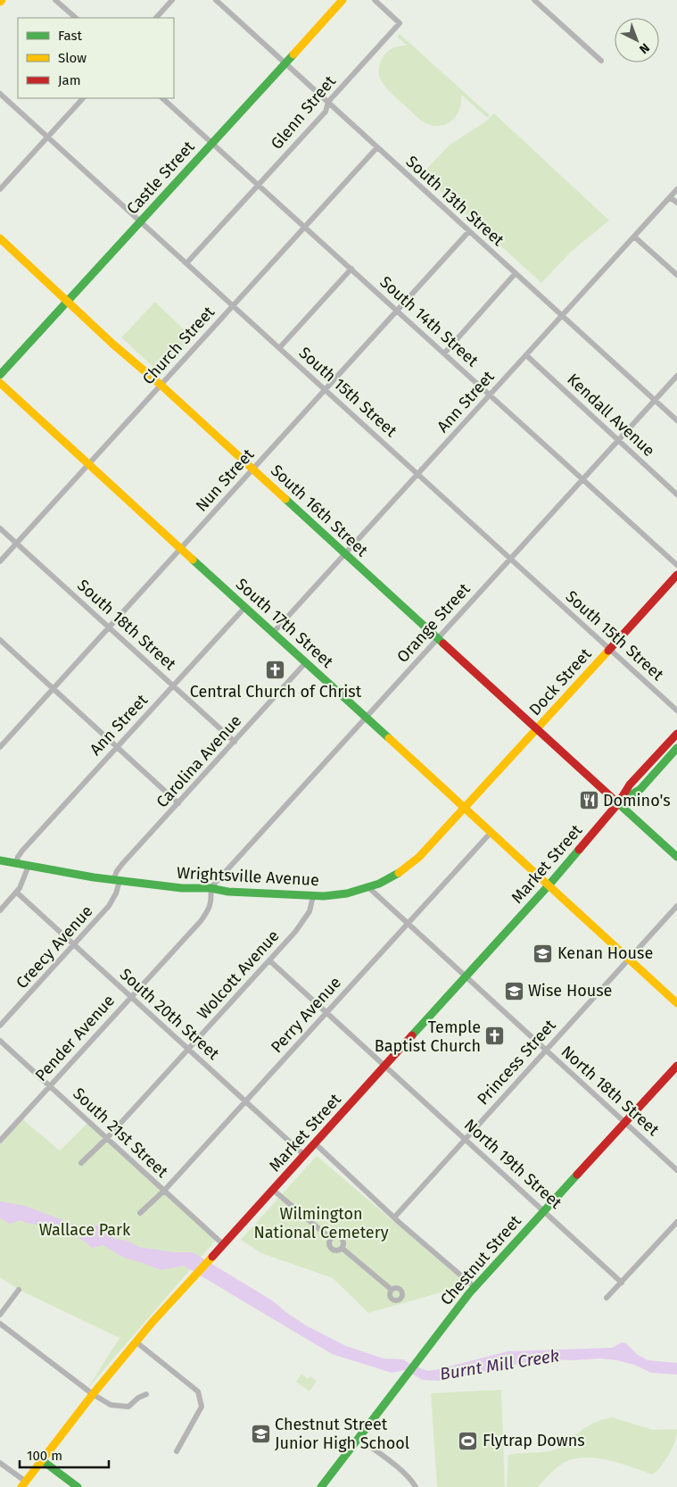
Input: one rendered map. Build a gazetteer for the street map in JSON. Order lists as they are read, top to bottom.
{
  "streets": {
    "main road": [
      "Castle Street",
      "South 16th Street",
      "South 17th Street",
      "Dock Street",
      "Market Street",
      "Wrightsville Avenue",
      "Chestnut Street"
    ],
    "street": [
      "Glenn Street",
      "South 13th Street",
      "South 14th Street",
      "Church Street",
      "South 15th Street",
      "Ann Street",
      "Kendall Avenue",
      "Nun Street",
      "Orange Street",
      "South 18th Street",
      "Carolina Avenue",
      "Creecy Avenue",
      "Wolcott Avenue",
      "South 20th Street",
      "Perry Avenue",
      "Pender Avenue",
      "Princess Street",
      "North 18th Street",
      "South 21st Street",
      "North 19th Street"
    ]
  },
  "crossings": [
    ["Glenn Street", "South 13th Street"],
    ["Glenn Street", "South 14th Street"],
    ["Glenn Street", "South 15th Street"],
    ["Castle Street", "South 13th Street"],
    ["Castle Street", "South 14th Street"],
    ["Castle Street", "South 15th Street"],
    ["Castle Street", "South 16th Street"],
    ["South 13th Street", "Church Street"],
    ["South 13th Street", "Ann Street"],
    ["South 13th Street", "Nun Street"],
    ["South 13th Street", "Orange Street"],
    ["South 14th Street", "Church Street"],
    ["South 14th Street", "Ann Street"],
    ["South 14th Street", "Nun Street"],
    ["South 14th Street", "Orange Street"],
    ["Church Street", "South 15th Street"],
    ["Church Street", "South 16th Street"],
    ["Church Street", "South 17th Street"],
    ["Church Street", "South 18th Street"],
    ["South 15th Street", "Ann Street"],
    ["South 15th Street", "Nun Street"],
    ["South 15th Street", "Orange Street"],
    ["South 15th Street", "Dock Street"],
    ["Ann Street", "Kendall Avenue"],
    ["Ann Street", "South 16th Street"],
    ["Ann Street", "South 17th Street"],
    ["Ann Street", "South 18th Street"],
    ["Ann Street", "Wrightsville Avenue"],
    ["Kendall Avenue", "Orange Street"],
    ["Nun Street", "South 16th Street"],
    ["Nun Street", "South 17th Street"],
    ["Nun Street", "South 18th Street"],
    ["South 16th Street", "Orange Street"],
    ["South 16th Street", "Dock Street"],
    ["South 16th Street", "Market Street"],
    ["South 17th Street", "Orange Street"],
    ["South 17th Street", "Dock Street"],
    ["South 17th Street", "Carolina Avenue"],
    ["South 17th Street", "Market Street"],
    ["South 17th Street", "Wrightsville Avenue"],
    ["South 17th Street", "Perry Avenue"],
    ["South 17th Street", "Princess Street"],
    ["Orange Street", "Wrightsville Avenue"],
    ["Orange Street", "Pender Avenue"],
    ["South 18th Street", "Carolina Avenue"],
    ["Dock Street", "Wrightsville Avenue"],
    ["Carolina Avenue", "Wrightsville Avenue"],
    ["Carolina Avenue", "Creecy Avenue"],
    ["Market Street", "South 20th Street"],
    ["Market Street", "North 18th Street"],
    ["Market Street", "South 21st Street"],
    ["Market Street", "North 19th Street"],
    ["Wrightsville Avenue", "Creecy Avenue"],
    ["Wrightsville Avenue", "Wolcott Avenue"],
    ["Wrightsville Avenue", "Pender Avenue"],
    ["Creecy Avenue", "South 20th Street"],
    ["Wolcott Avenue", "South 20th Street"],
    ["Wolcott Avenue", "South 21st Street"],
    ["Wolcott Avenue", "North 19th Street"],
    ["South 20th Street", "Perry Avenue"],
    ["South 20th Street", "Pender Avenue"],
    ["Perry Avenue", "South 21st Street"],
    ["Perry Avenue", "North 19th Street"],
    ["Pender Avenue", "South 21st Street"],
    ["Princess Street", "North 18th Street"],
    ["Princess Street", "North 19th Street"],
    ["North 18th Street", "Chestnut Street"],
    ["North 19th Street", "Chestnut Street"]
  ],
  "water": ["Burnt Mill Creek"],
  "parks": ["Wilmington National Cemetery", "Wallace Park"],
  "places": {
    "church": ["Central Church of Christ", "Temple Baptist Church"],
    "restaurant": ["Domino's"],
    "school or university": ["Kenan House", "Wise House", "Chestnut Street Junior High School"],
    "sports": ["Flytrap Downs"]
  },
  "legend": ["Fast", "Slow", "Jam"],
  "scale_bar": "100 m",
  "north": "bottom right"
}
